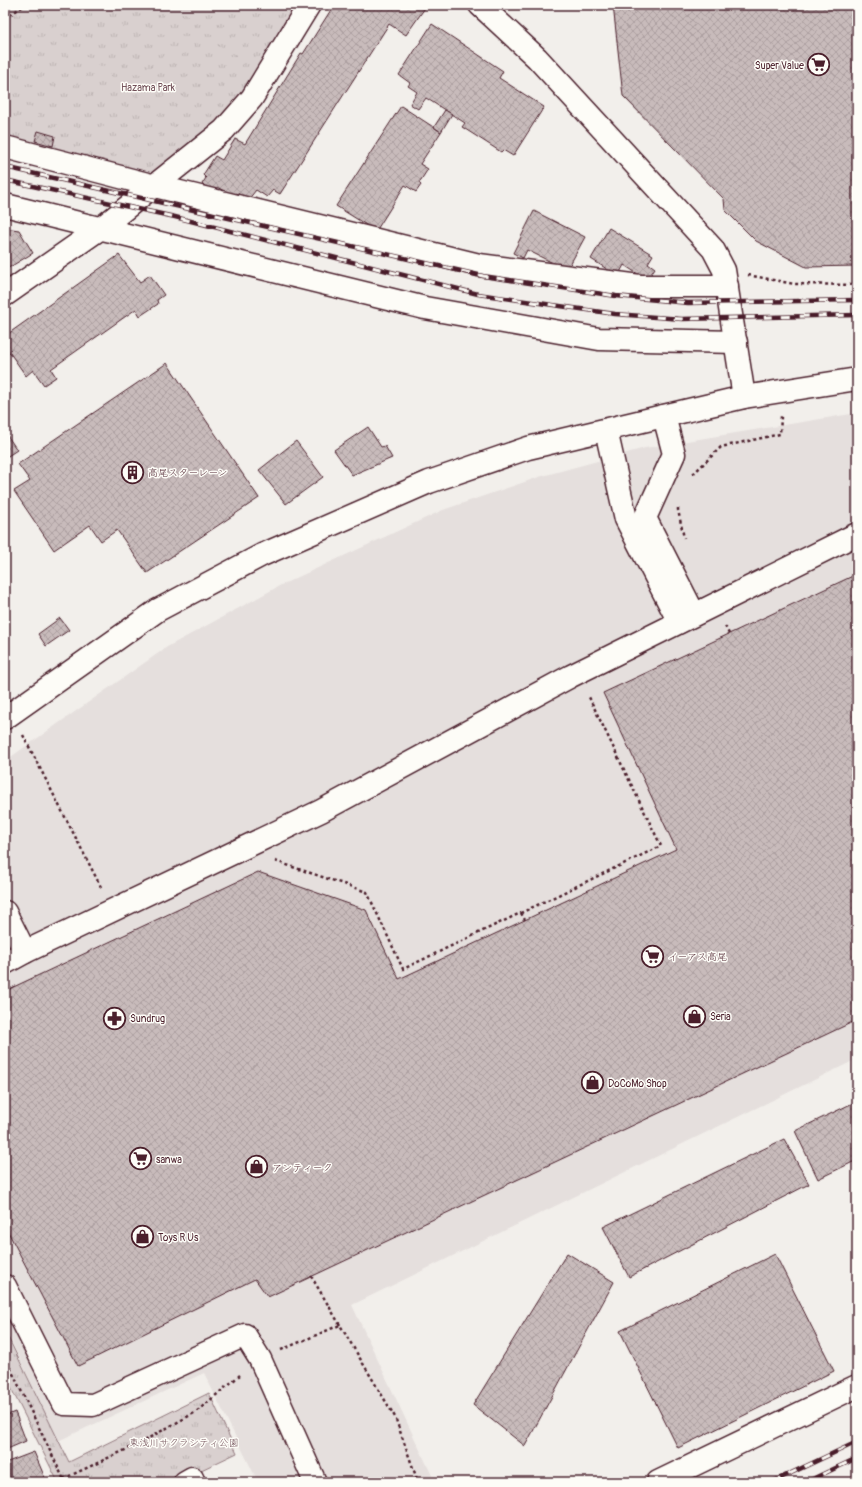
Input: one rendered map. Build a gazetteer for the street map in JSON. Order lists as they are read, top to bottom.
{
  "parks": ["Hazama Park", "東浅川サクラシティ公園"],
  "places": {
    "supermarket": ["Super Value", "イーアス高尾", "sanwa"],
    "building": ["高尾スターレーン"],
    "shop": [
      "Seria",
      "DoCoMo Shop",
      "アンティーク",
      "Toys R Us"
    ],
    "pharmacy": ["Sundrug"]
  }
}
